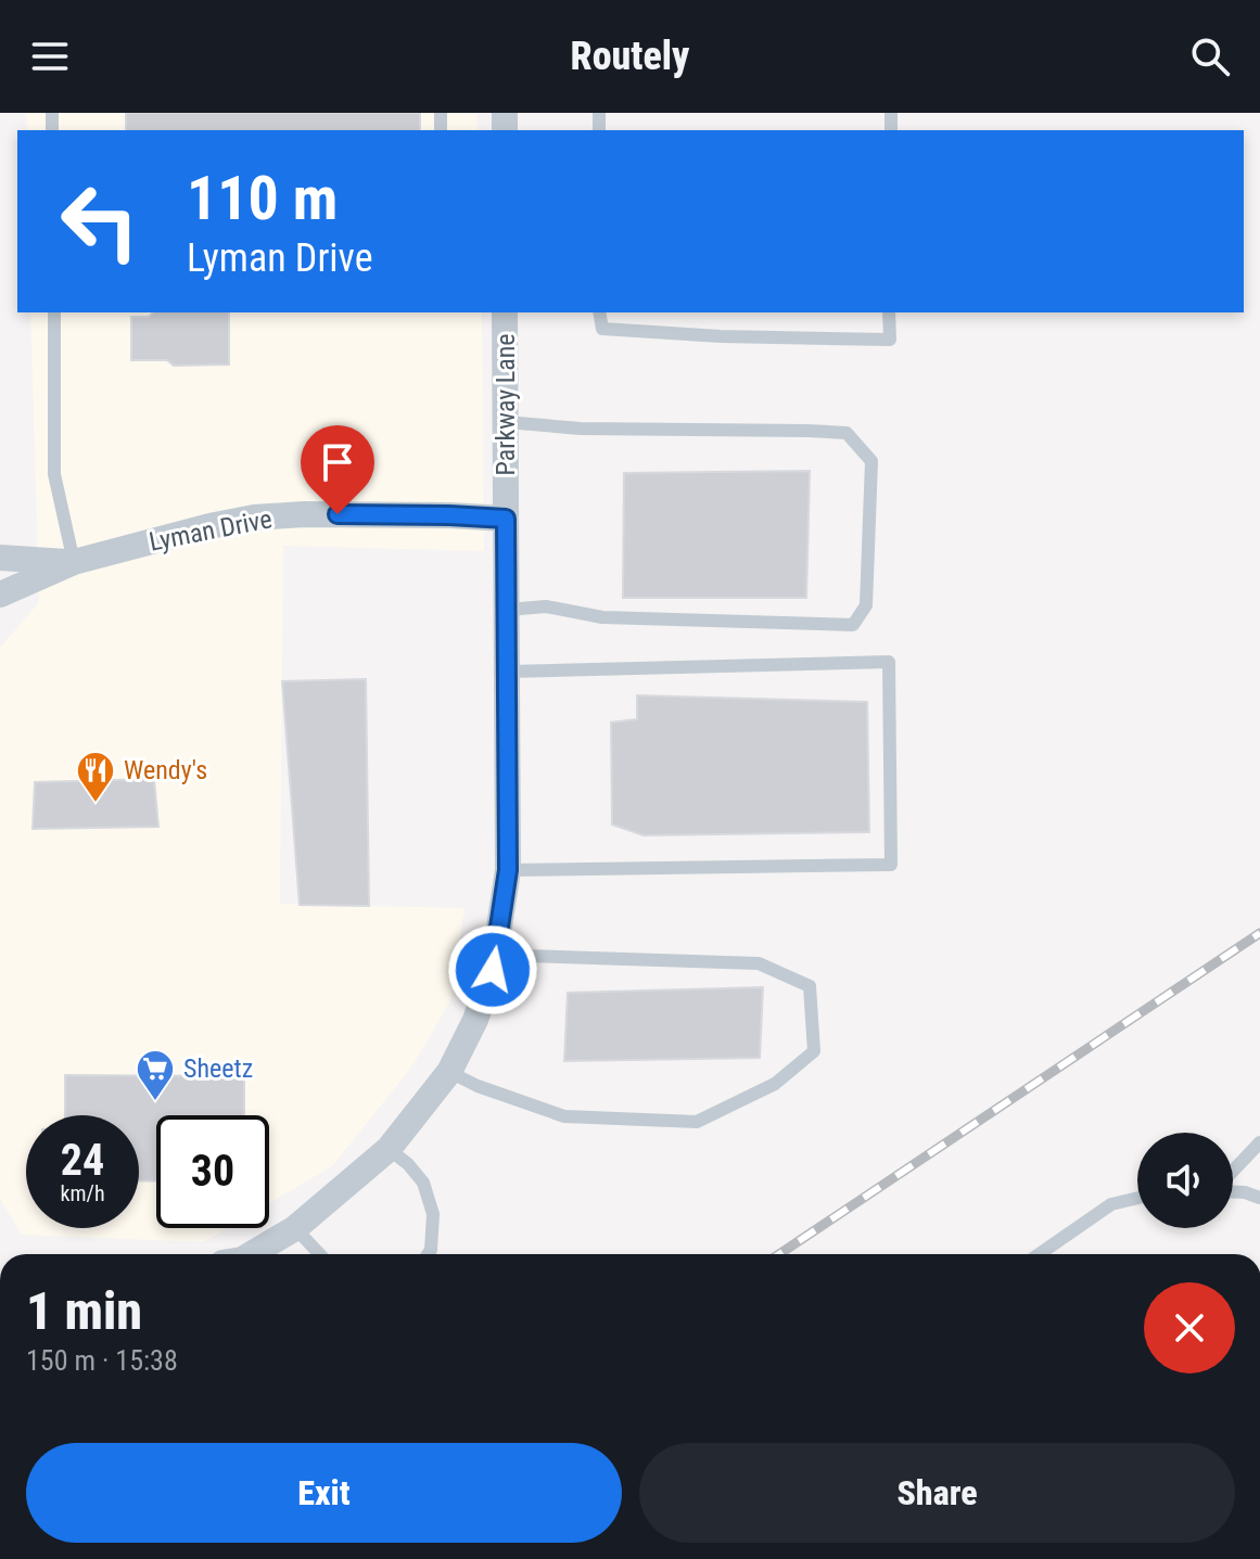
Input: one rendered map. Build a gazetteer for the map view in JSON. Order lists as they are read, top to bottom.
{
  "streets": {
    "street": ["Parkway Lane", "Lyman Drive"]
  },
  "crossings": [
    ["Parkway Lane", "Lyman Drive"]
  ],
  "places": {
    "restaurant": ["Wendy's"],
    "supermarket": ["Sheetz"]
  },
  "page": {
    "header": "Routely",
    "turn": ["110 m", "Lyman Drive"],
    "speed": "24 km/h",
    "limit": "30",
    "heading": ["1 min", "150 m · 15:38"],
    "buttons": ["Exit", "Share"]
  }
}
